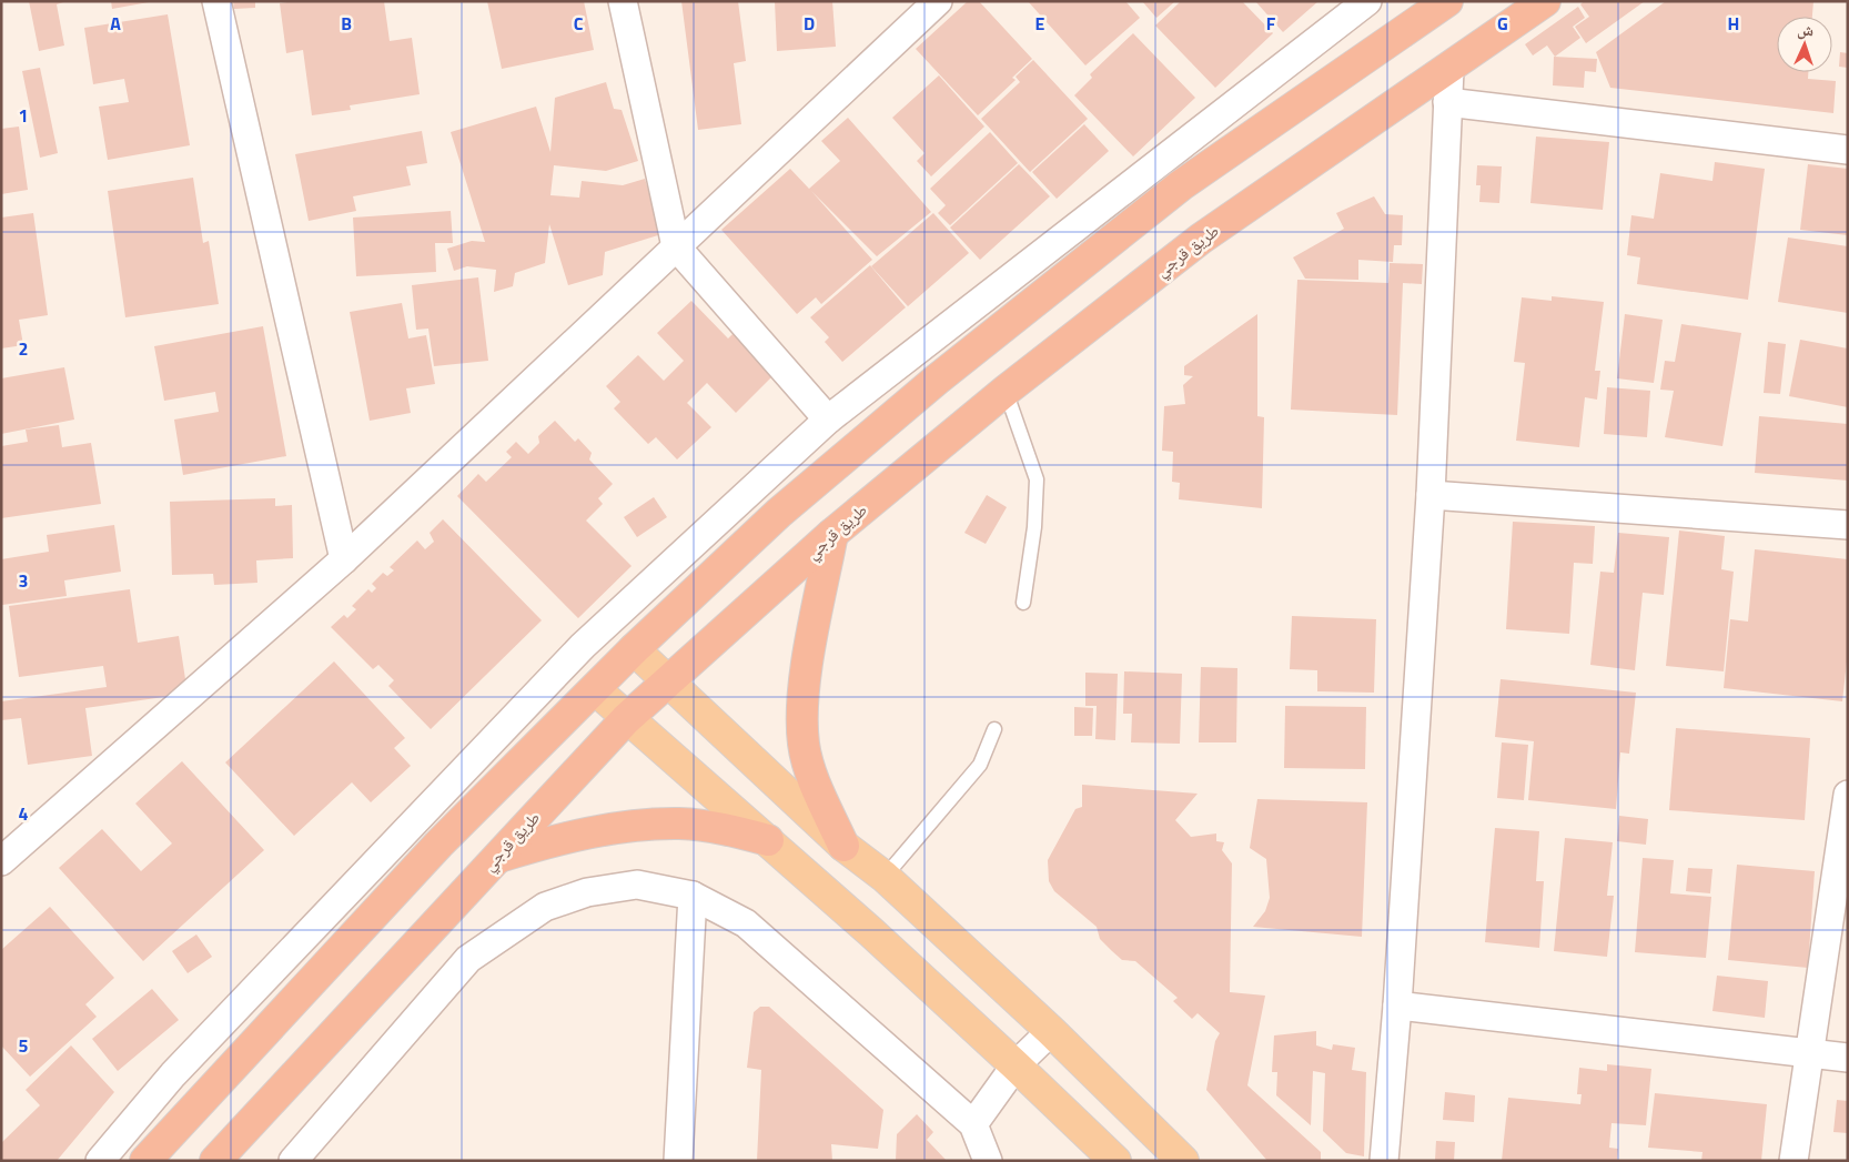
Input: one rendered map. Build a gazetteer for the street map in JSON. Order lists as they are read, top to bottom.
{
  "streets": {
    "highway": ["طريق قرجي"]
  },
  "north": "top",
  "grid": {
    "columns": [
      "A",
      "B",
      "C",
      "D",
      "E",
      "F",
      "G",
      "H"
    ],
    "rows": [
      "1",
      "2",
      "3",
      "4",
      "5"
    ]
  }
}
